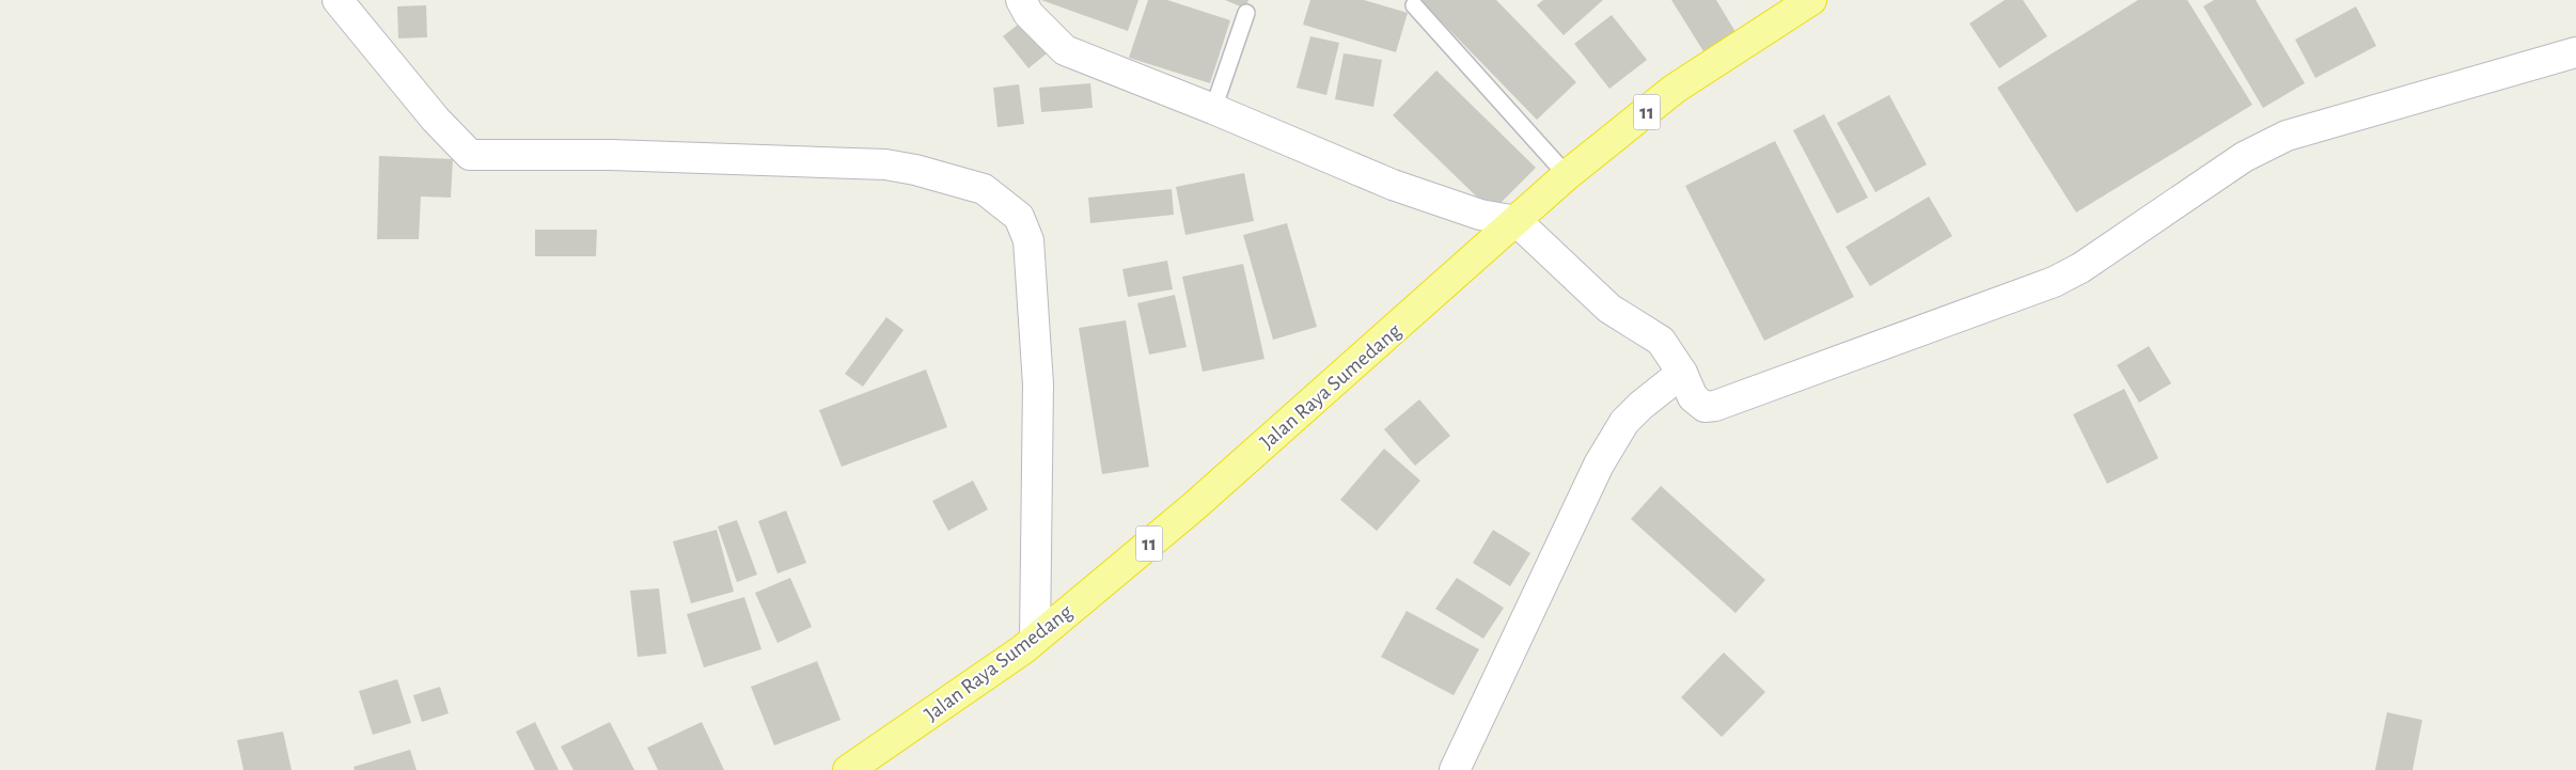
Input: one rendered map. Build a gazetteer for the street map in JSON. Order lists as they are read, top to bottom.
{
  "streets": {
    "highway": ["11", "Jalan Raya Sumedang"]
  }
}
